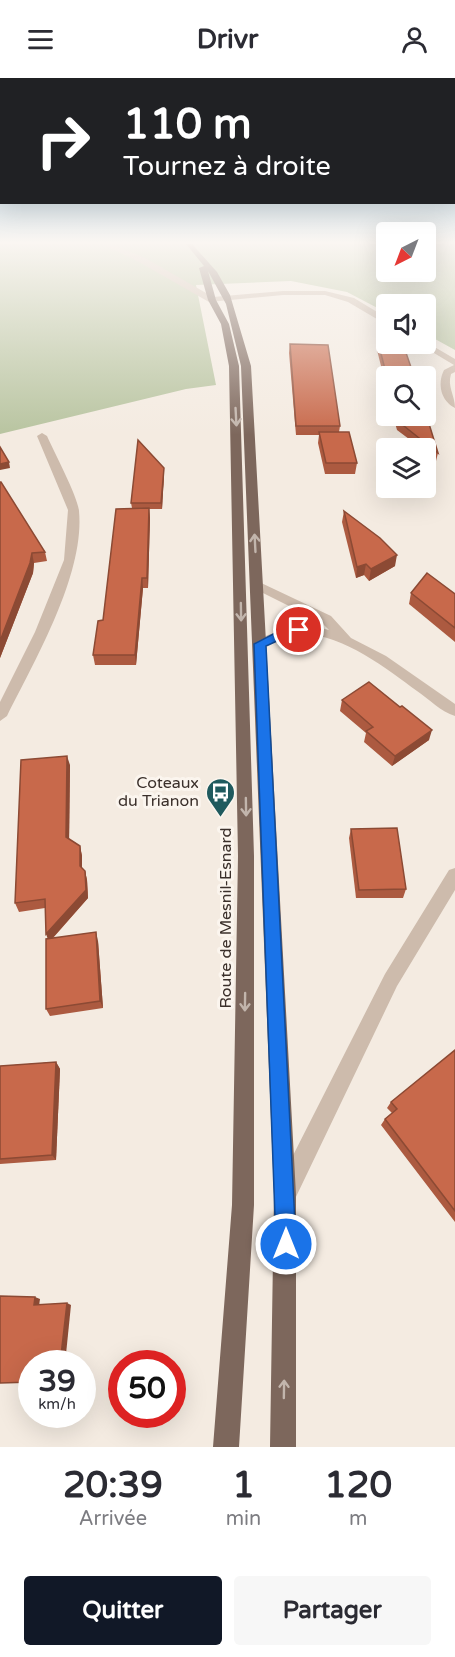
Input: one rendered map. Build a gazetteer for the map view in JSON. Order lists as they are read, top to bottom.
{
  "streets": {
    "main road": ["Route de Mesnil-Esnard"]
  },
  "places": {
    "bus stop": ["Coteaux du Trianon"]
  },
  "north": "bottom left",
  "page": {
    "header": "Drivr",
    "turn": ["110 m", "Tournez à droite"],
    "speed": "39 km/h",
    "limit": "50",
    "eta": [
      "20:39",
      "Arrivée",
      "1",
      "min",
      "120",
      "m"
    ],
    "buttons": ["Quitter", "Partager"]
  }
}
